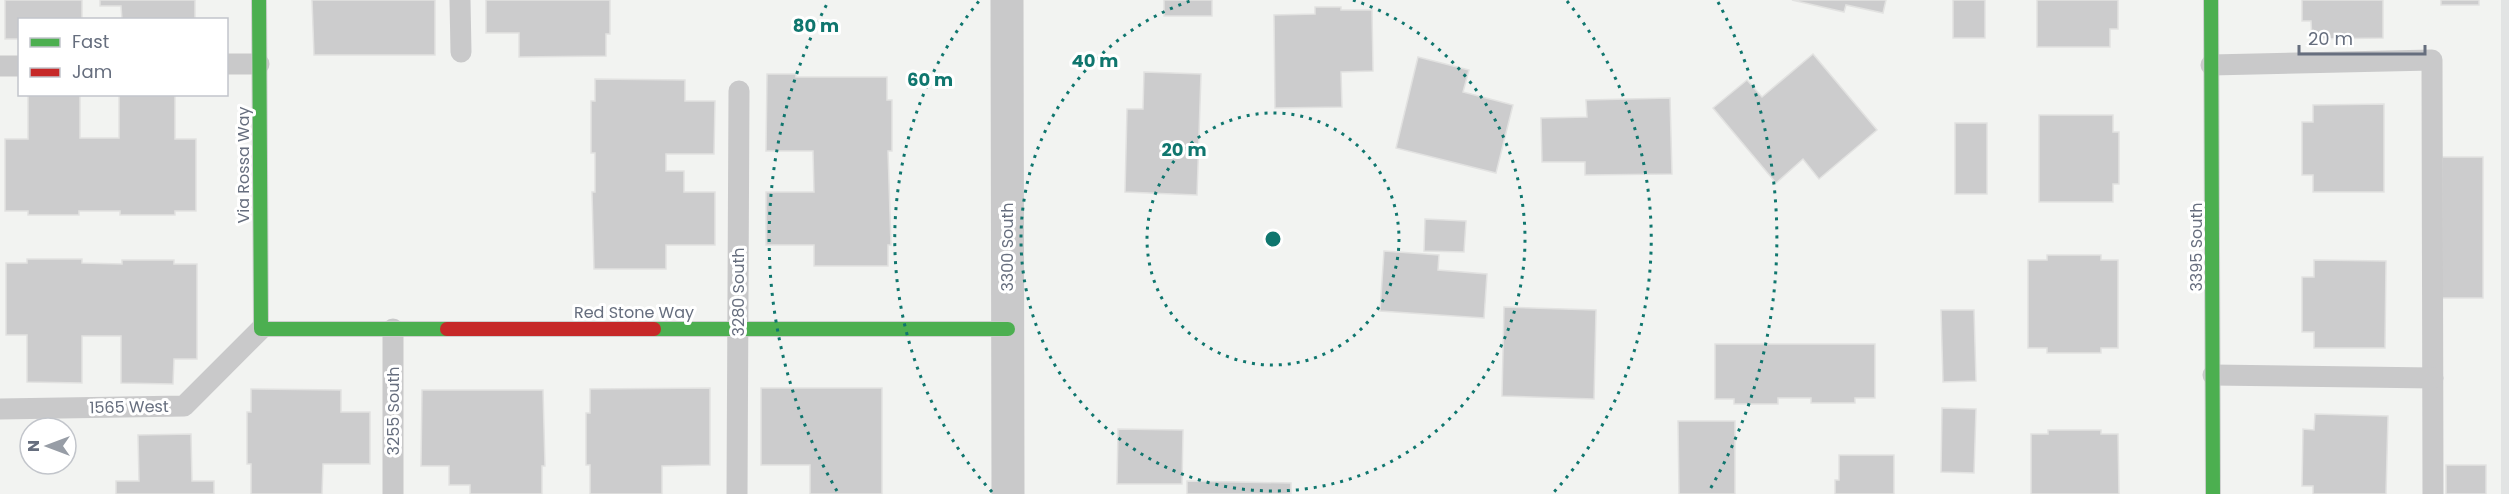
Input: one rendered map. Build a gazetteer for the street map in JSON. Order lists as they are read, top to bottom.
{
  "streets": {
    "street": [
      "Via Rossa Way",
      "3300 South",
      "3395 South",
      "Red Stone Way"
    ],
    "lane": ["3280 South", "1565 West", "3255 South"]
  },
  "crossings": [
    ["Via Rossa Way", "Red Stone Way"],
    ["Via Rossa Way", "1565 West"],
    ["3300 South", "Red Stone Way"],
    ["3280 South", "Red Stone Way"],
    ["Red Stone Way", "1565 West"],
    ["Red Stone Way", "3255 South"]
  ],
  "legend": ["Fast", "Jam"],
  "scale_bar": "20 m",
  "north": "left",
  "rings": [
    "80 m",
    "40 m",
    "60 m",
    "20 m"
  ]
}
